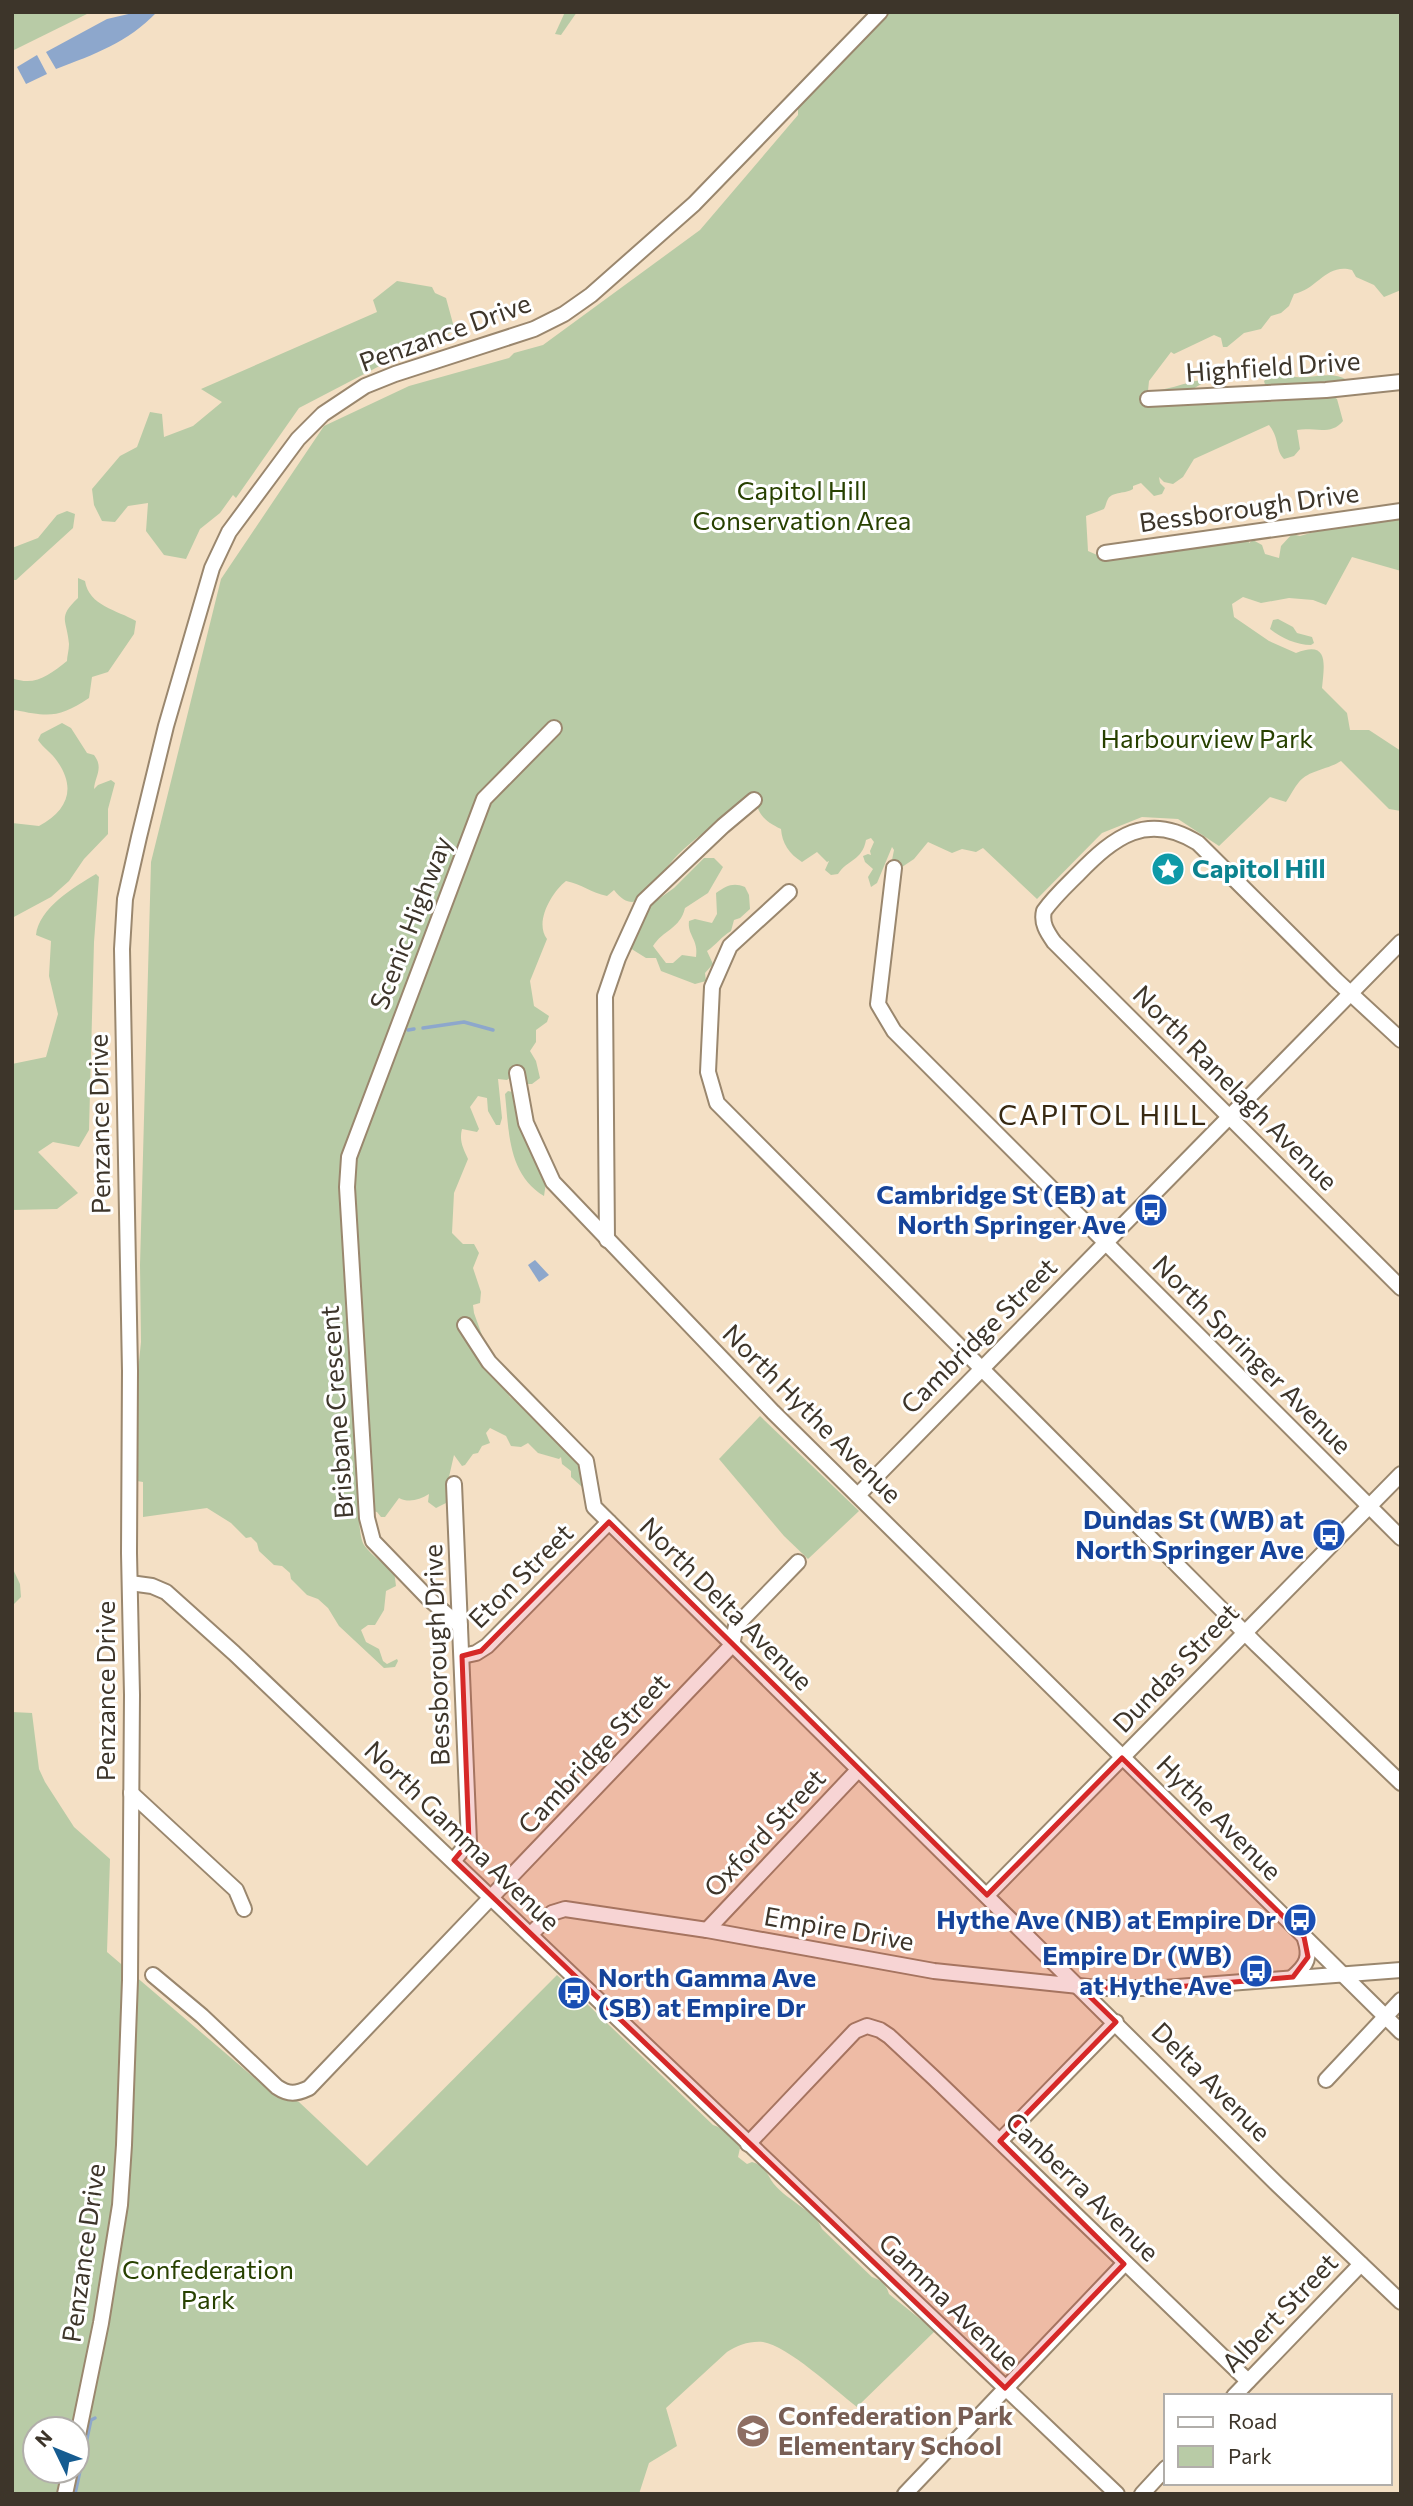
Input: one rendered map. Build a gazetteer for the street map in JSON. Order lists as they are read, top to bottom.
{
  "streets": {
    "street": [
      "Penzance Drive",
      "Highfield Drive",
      "Bessborough Drive",
      "Scenic Highway",
      "North Ranelagh Avenue",
      "Cambridge Street",
      "North Springer Avenue",
      "Brisbane Crescent",
      "North Hythe Avenue",
      "Eton Street",
      "North Delta Avenue",
      "Dundas Street",
      "Hythe Avenue",
      "Oxford Street",
      "North Gamma Avenue",
      "Empire Drive",
      "Delta Avenue",
      "Canberra Avenue",
      "Gamma Avenue",
      "Albert Street"
    ]
  },
  "crossings": [
    ["Penzance Drive", "North Gamma Avenue"],
    ["Bessborough Drive", "Brisbane Crescent"],
    ["Bessborough Drive", "Eton Street"],
    ["Bessborough Drive", "North Gamma Avenue"],
    ["Scenic Highway", "Brisbane Crescent"],
    ["North Ranelagh Avenue", "Cambridge Street"],
    ["Cambridge Street", "North Springer Avenue"],
    ["Cambridge Street", "North Hythe Avenue"],
    ["Cambridge Street", "North Delta Avenue"],
    ["Cambridge Street", "North Gamma Avenue"],
    ["North Springer Avenue", "Dundas Street"],
    ["North Hythe Avenue", "Dundas Street"],
    ["North Hythe Avenue", "Hythe Avenue"],
    ["Eton Street", "North Delta Avenue"],
    ["North Delta Avenue", "Dundas Street"],
    ["North Delta Avenue", "Oxford Street"],
    ["North Delta Avenue", "Delta Avenue"],
    ["Dundas Street", "Hythe Avenue"],
    ["Dundas Street", "Delta Avenue"],
    ["Hythe Avenue", "Empire Drive"],
    ["Oxford Street", "Empire Drive"],
    ["North Gamma Avenue", "Empire Drive"],
    ["North Gamma Avenue", "Canberra Avenue"],
    ["North Gamma Avenue", "Gamma Avenue"],
    ["Empire Drive", "Delta Avenue"],
    ["Delta Avenue", "Albert Street"],
    ["Canberra Avenue", "Gamma Avenue"],
    ["Canberra Avenue", "Albert Street"]
  ],
  "districts": ["CAPITOL HILL"],
  "parks": ["Capitol Hill Conservation Area", "Harbourview Park", "Confederation Park"],
  "places": {
    "place": ["Capitol Hill"],
    "bus stop": [
      "Cambridge St (EB) at North Springer Ave",
      "Dundas St (WB) at North Springer Ave",
      "Hythe Ave (NB) at Empire Dr",
      "Empire Dr (WB) at Hythe Ave",
      "North Gamma Ave (SB) at Empire Dr"
    ],
    "school or university": ["Confederation Park Elementary School"]
  },
  "legend": ["Road", "Park"],
  "north": "top left"
}
